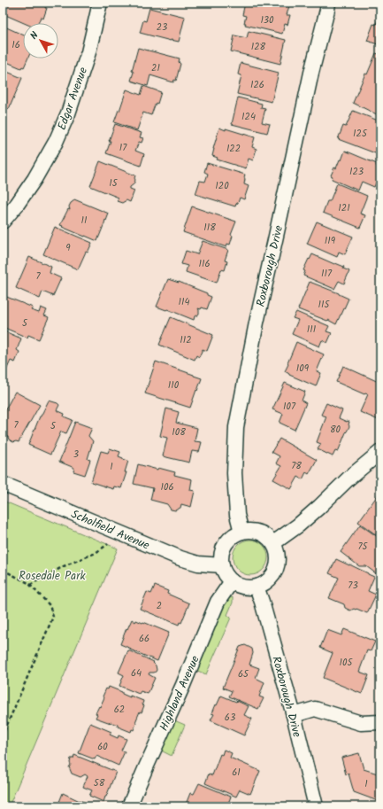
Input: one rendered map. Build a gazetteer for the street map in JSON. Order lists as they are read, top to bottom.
{
  "streets": {
    "street": [
      "Edgar Avenue",
      "Roxborough Drive",
      "Scholfield Avenue",
      "Highland Avenue"
    ]
  },
  "crossings": [
    ["Roxborough Drive", "Scholfield Avenue"],
    ["Roxborough Drive", "Highland Avenue"],
    ["Scholfield Avenue", "Highland Avenue"]
  ],
  "parks": ["Rosedale Park"],
  "house_numbers": [
    "130",
    "23",
    "16",
    "128",
    "21",
    "126",
    "124",
    "125",
    "17",
    "122",
    "123",
    "15",
    "120",
    "121",
    "11",
    "118",
    "119",
    "9",
    "116",
    "117",
    "7",
    "114",
    "115",
    "5",
    "111",
    "112",
    "109",
    "110",
    "107",
    "7",
    "5",
    "80",
    "108",
    "3",
    "78",
    "1",
    "106",
    "75",
    "73",
    "2",
    "66",
    "105",
    "64",
    "65",
    "62",
    "63",
    "60",
    "61",
    "58",
    "1"
  ],
  "north": "top left"
}
